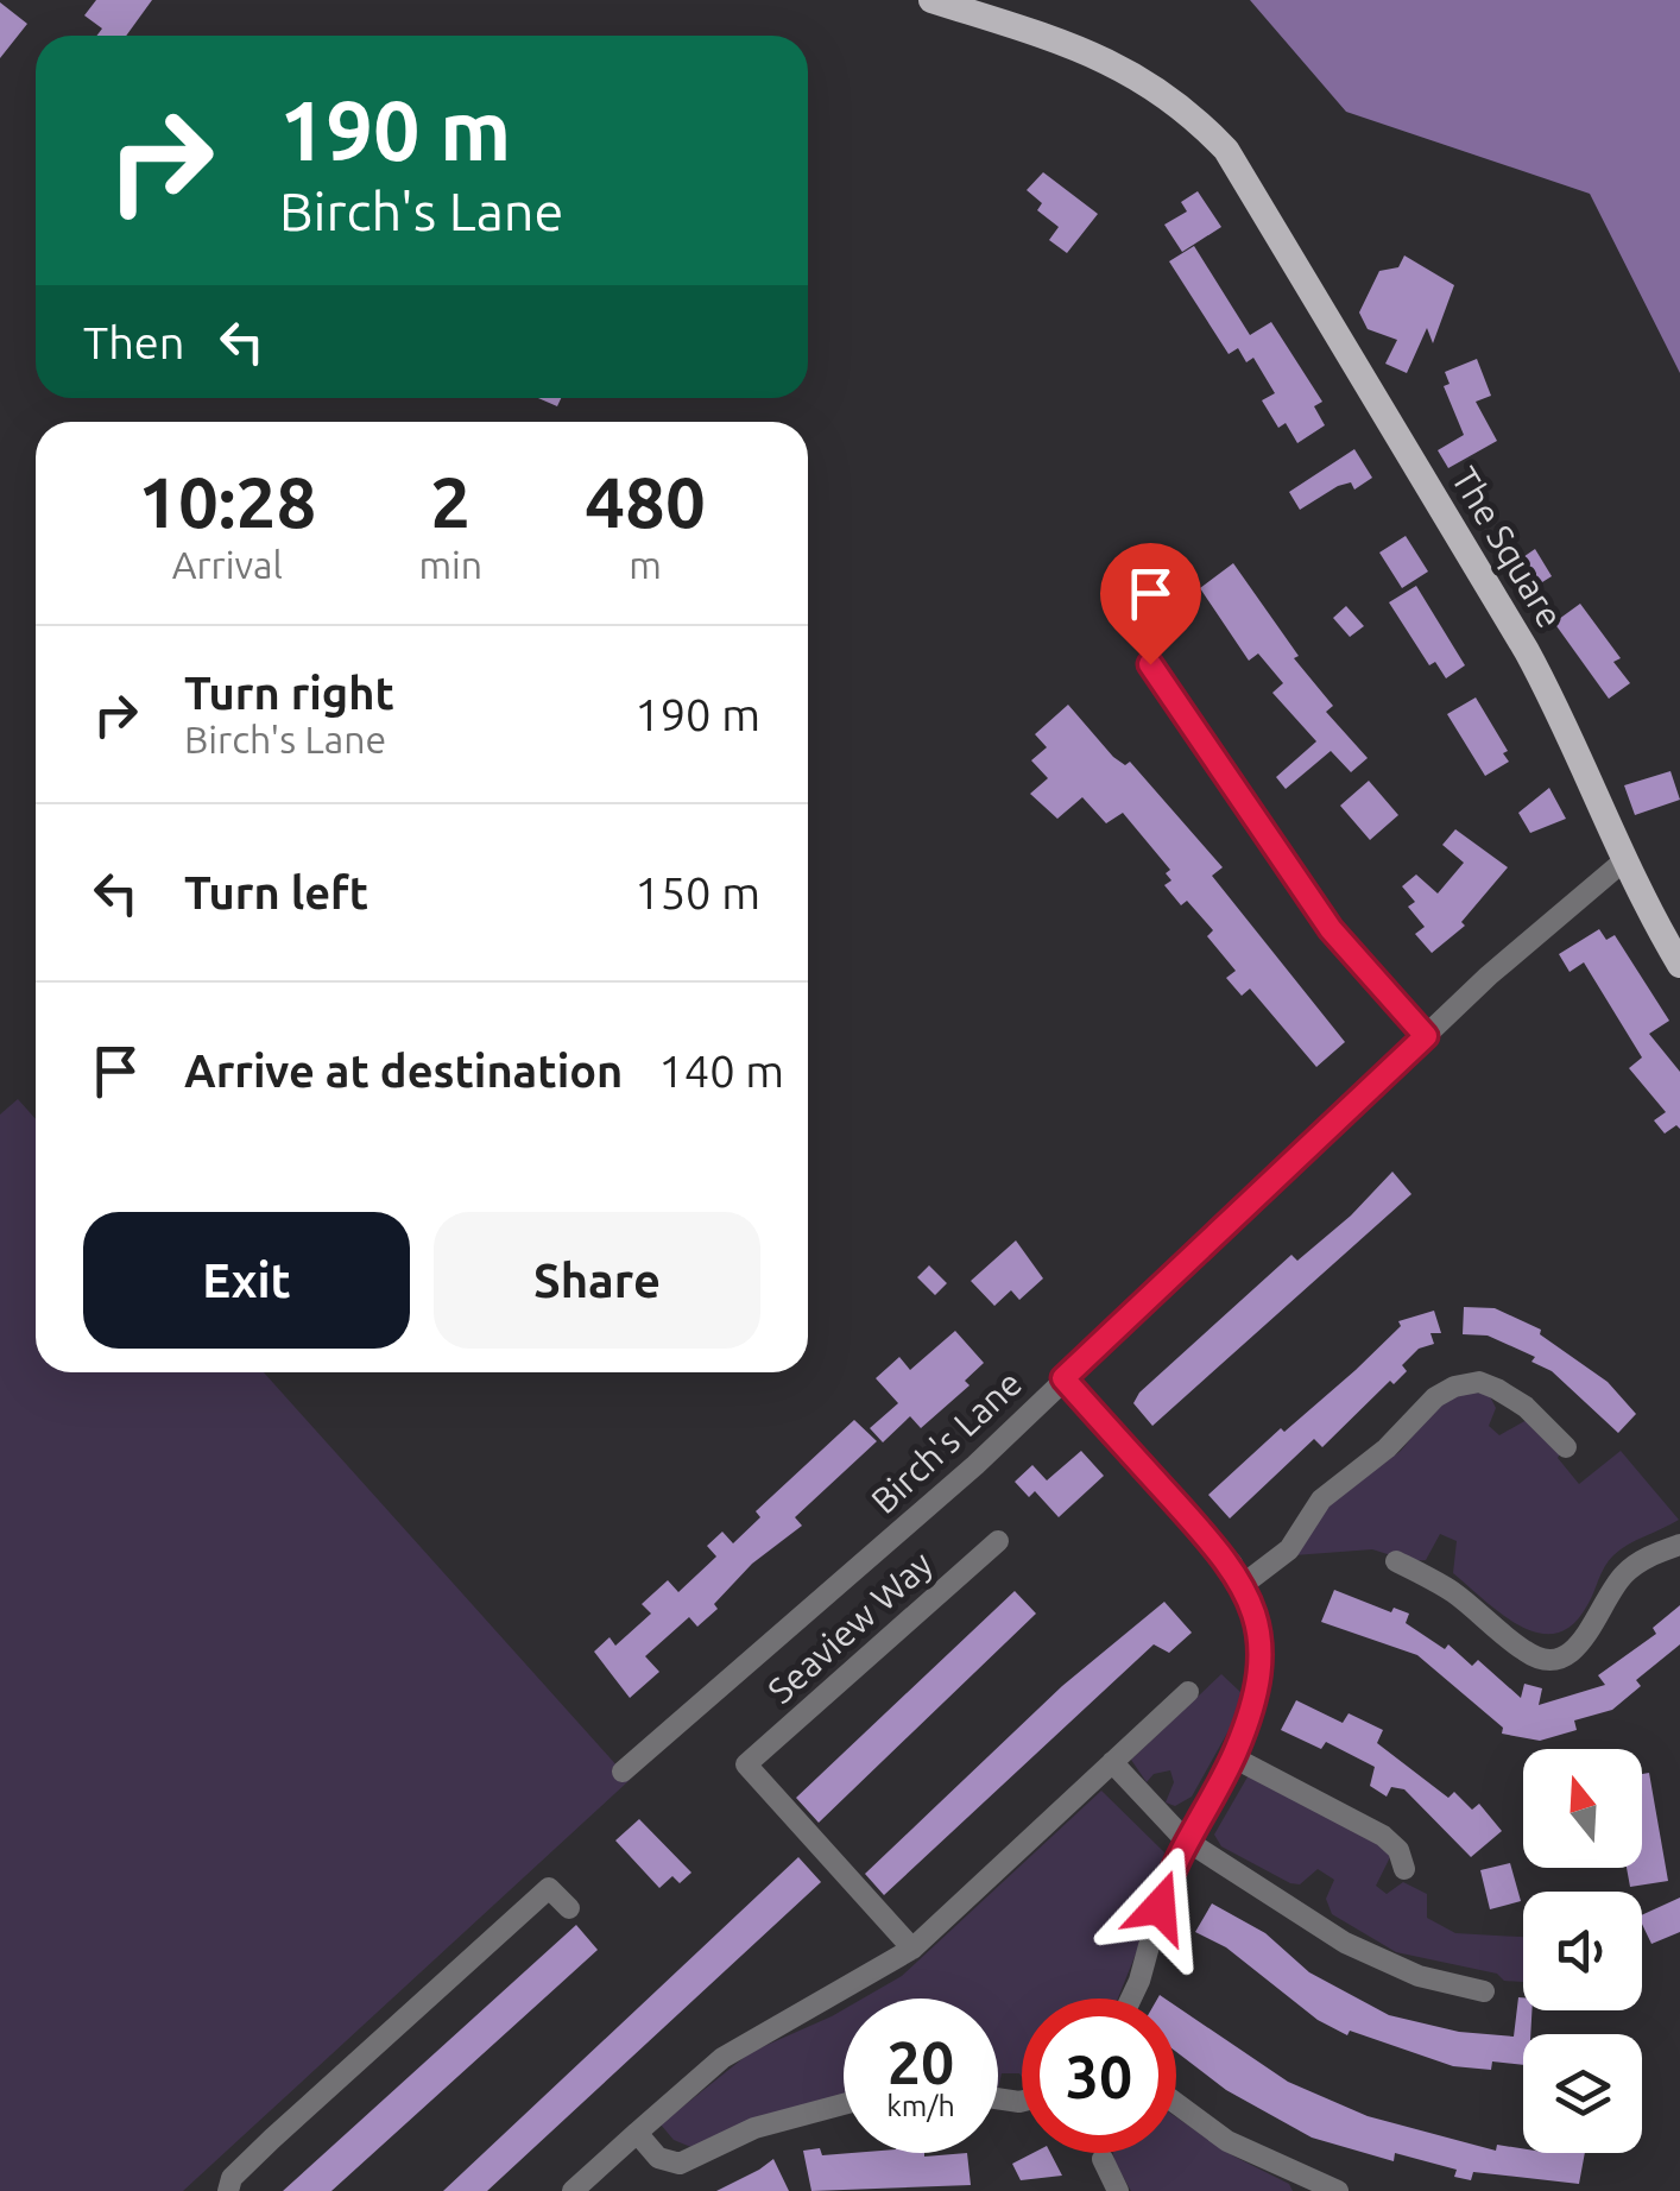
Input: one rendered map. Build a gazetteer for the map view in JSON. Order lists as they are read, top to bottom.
{
  "streets": {
    "main road": ["The Square"],
    "street": ["Birch's Lane", "Seaview Way"]
  },
  "crossings": [
    ["The Square", "Birch's Lane"]
  ],
  "north": "top",
  "page": {
    "turn": ["190 m", "Birch's Lane"],
    "then": "Then",
    "eta": [
      "10:28",
      "Arrival",
      "2",
      "min",
      "480",
      "m"
    ],
    "list": [
      {
        "name": "Turn right",
        "note": "Birch's Lane",
        "value": "190 m"
      },
      {
        "name": "Turn left",
        "value": "150 m"
      },
      {
        "name": "Arrive at destination",
        "value": "140 m"
      }
    ],
    "buttons": ["Exit", "Share"],
    "speed": "20 km/h",
    "limit": "30"
  }
}
